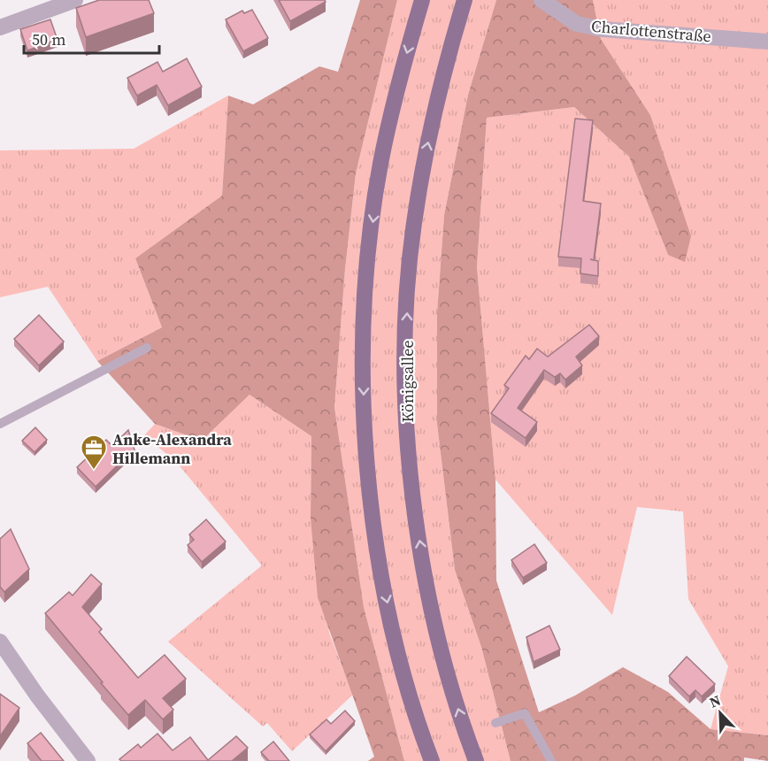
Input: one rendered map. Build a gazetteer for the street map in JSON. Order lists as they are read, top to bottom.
{
  "streets": {
    "main road": ["Königsallee"],
    "street": ["Charlottenstraße"]
  },
  "places": {
    "office": ["Anke-Alexandra Hillemann"]
  },
  "scale_bar": "50 m",
  "north": "top left"
}
